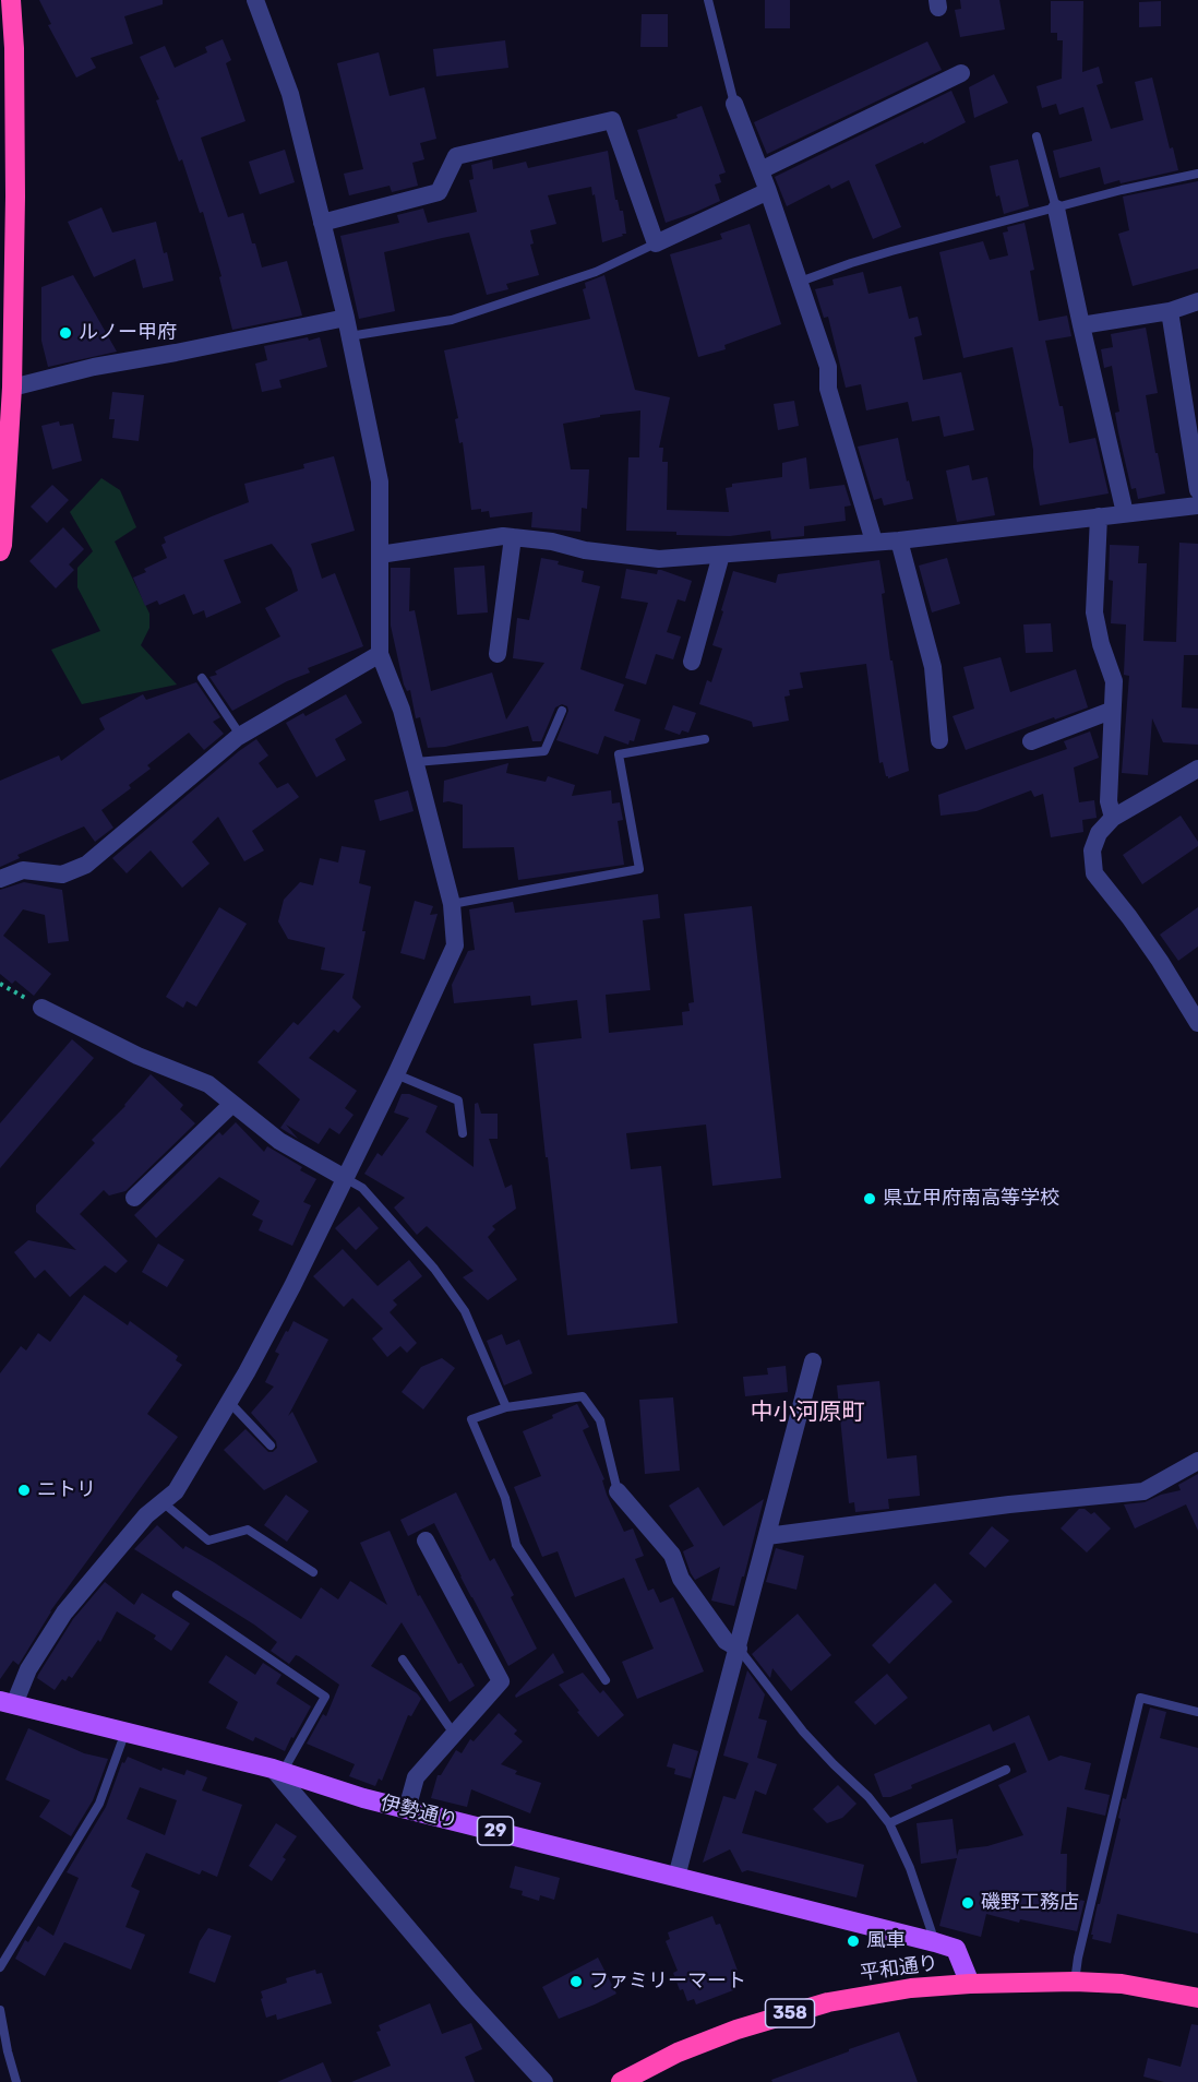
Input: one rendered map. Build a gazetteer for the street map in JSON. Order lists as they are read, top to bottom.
{
  "streets": {
    "highway": ["平和通り", "358"],
    "main road": ["伊勢通り", "29"]
  },
  "crossings": [
    ["伊勢通り", "平和通り"]
  ],
  "districts": ["中小河原町"],
  "places": [
    "ルノー甲府",
    "県立甲府南高等学校",
    "ニトリ",
    "磯野工務店",
    "風車",
    "ファミリーマート"
  ]
}
